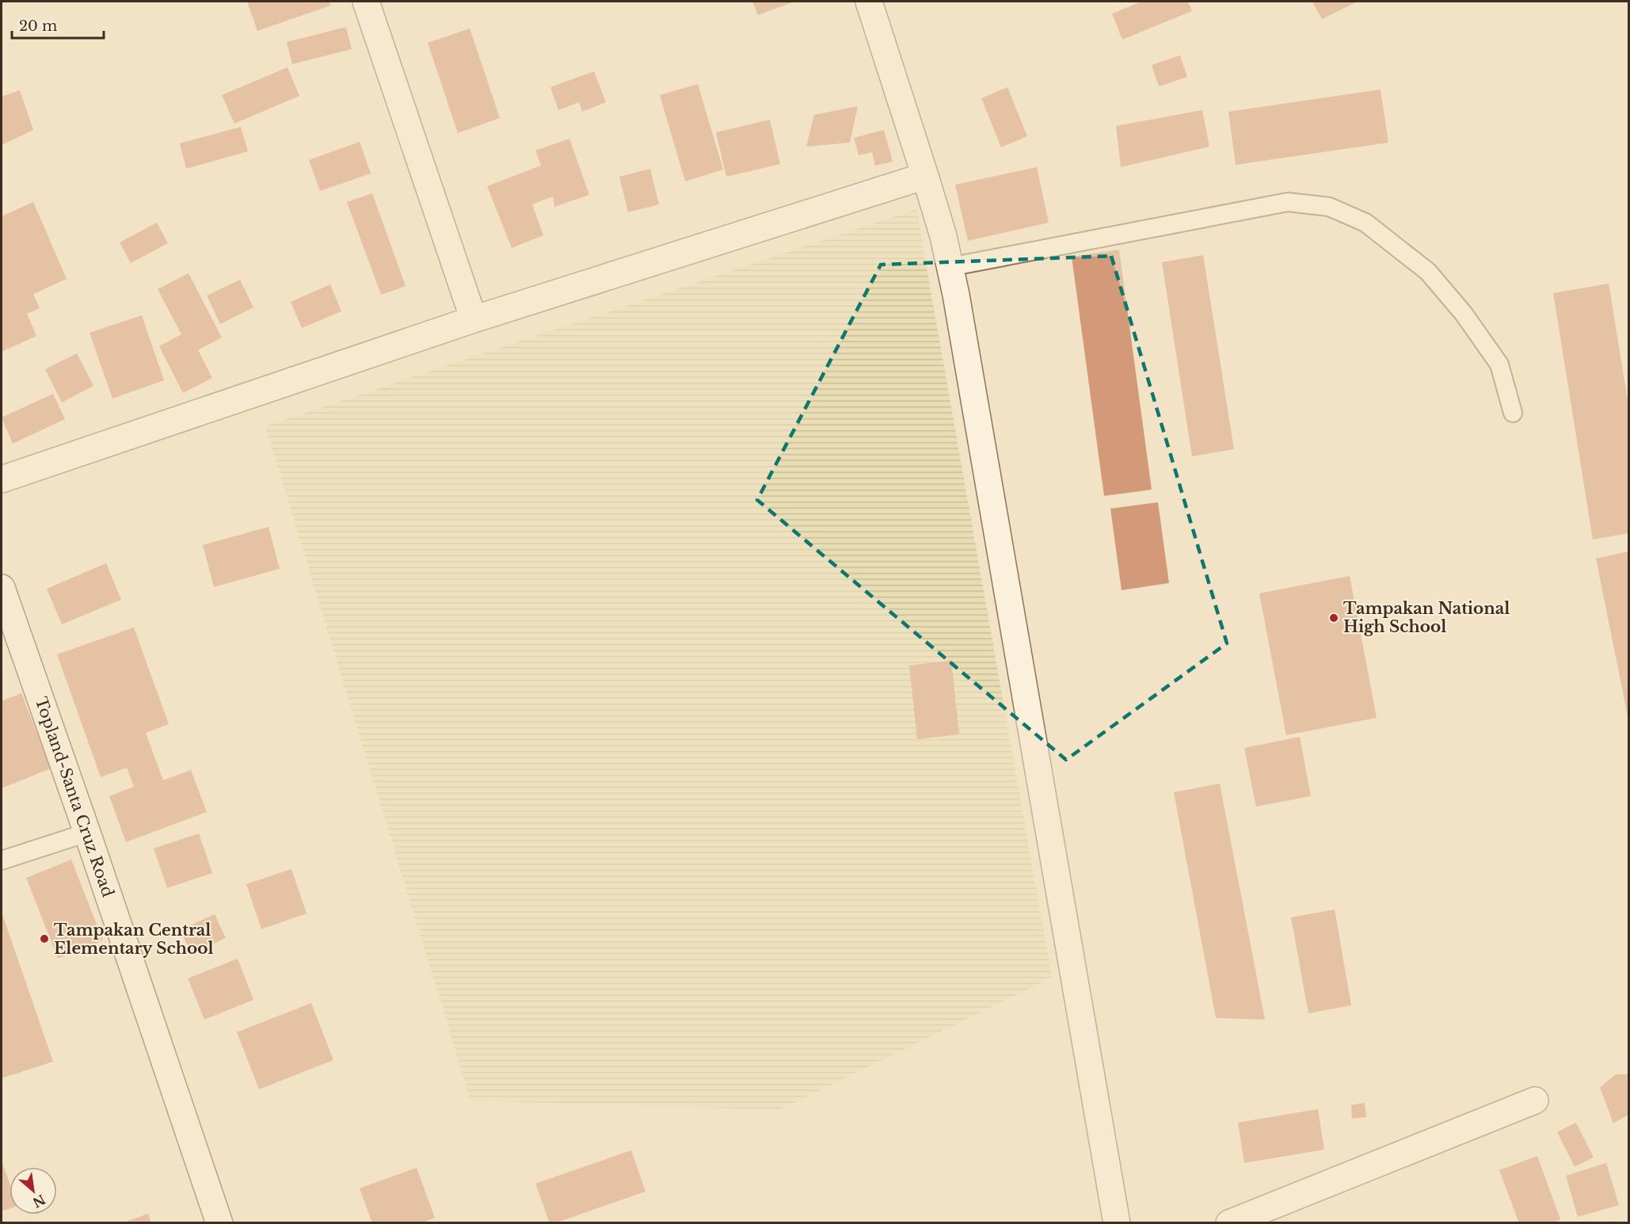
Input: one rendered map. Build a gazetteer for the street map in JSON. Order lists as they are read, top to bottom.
{
  "streets": {
    "street": ["Topland-Santa Cruz Road"]
  },
  "places": ["Tampakan National High School", "Tampakan Central Elementary School"],
  "scale_bar": "20 m",
  "north": "bottom right"
}
